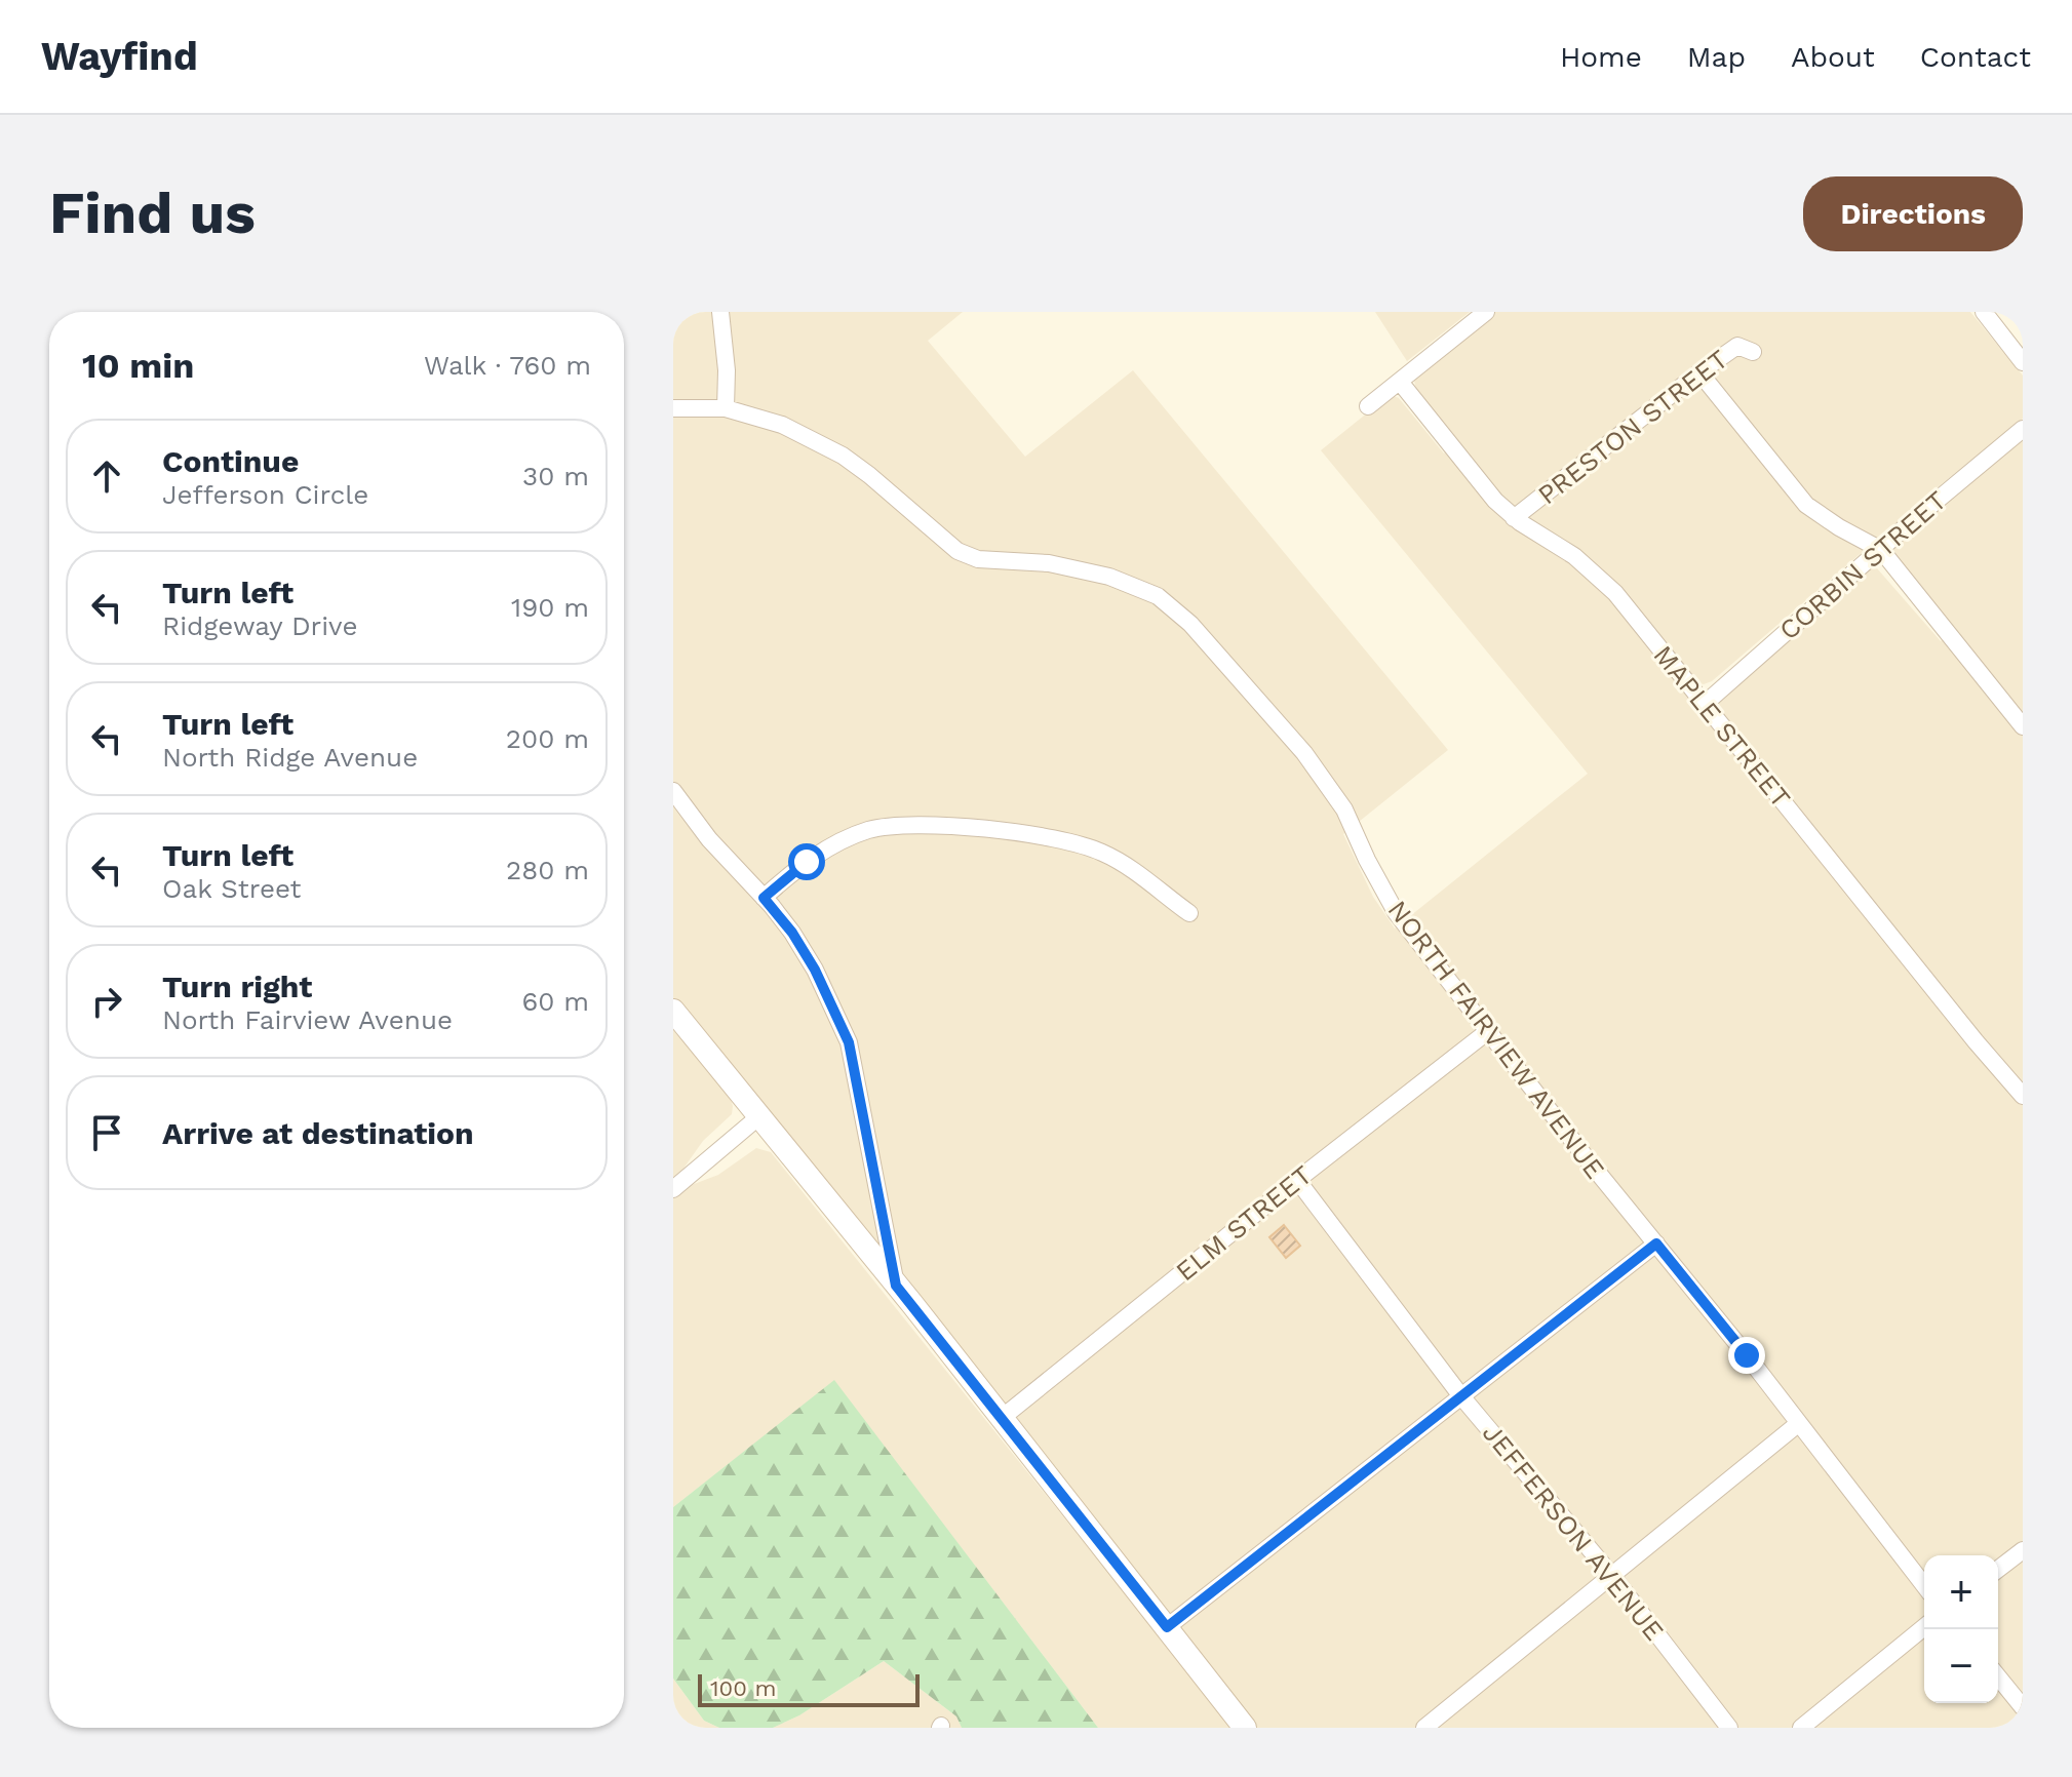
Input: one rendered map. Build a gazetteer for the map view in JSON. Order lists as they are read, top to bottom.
{
  "streets": {
    "street": [
      "PRESTON STREET",
      "CORBIN STREET",
      "MAPLE STREET",
      "NORTH FAIRVIEW AVENUE",
      "ELM STREET",
      "JEFFERSON AVENUE"
    ]
  },
  "crossings": [
    ["PRESTON STREET", "MAPLE STREET"],
    ["CORBIN STREET", "MAPLE STREET"],
    ["NORTH FAIRVIEW AVENUE", "ELM STREET"],
    ["ELM STREET", "JEFFERSON AVENUE"]
  ],
  "scale_bar": "100 m",
  "page": {
    "header": "Wayfind",
    "nav": [
      "Home",
      "Map",
      "About",
      "Contact"
    ],
    "buttons": "Directions",
    "title": "Find us",
    "heading": ["10 min", "Walk · 760 m"],
    "list": [
      ["Continue", "Jefferson Circle", "30 m"],
      ["Turn left", "Ridgeway Drive", "190 m"],
      ["Turn left", "North Ridge Avenue", "200 m"],
      ["Turn left", "Oak Street", "280 m"],
      ["Turn right", "North Fairview Avenue", "60 m"],
      "Arrive at destination"
    ],
    "map_buttons": ["+", "−"],
    "scale": "100 m"
  }
}
